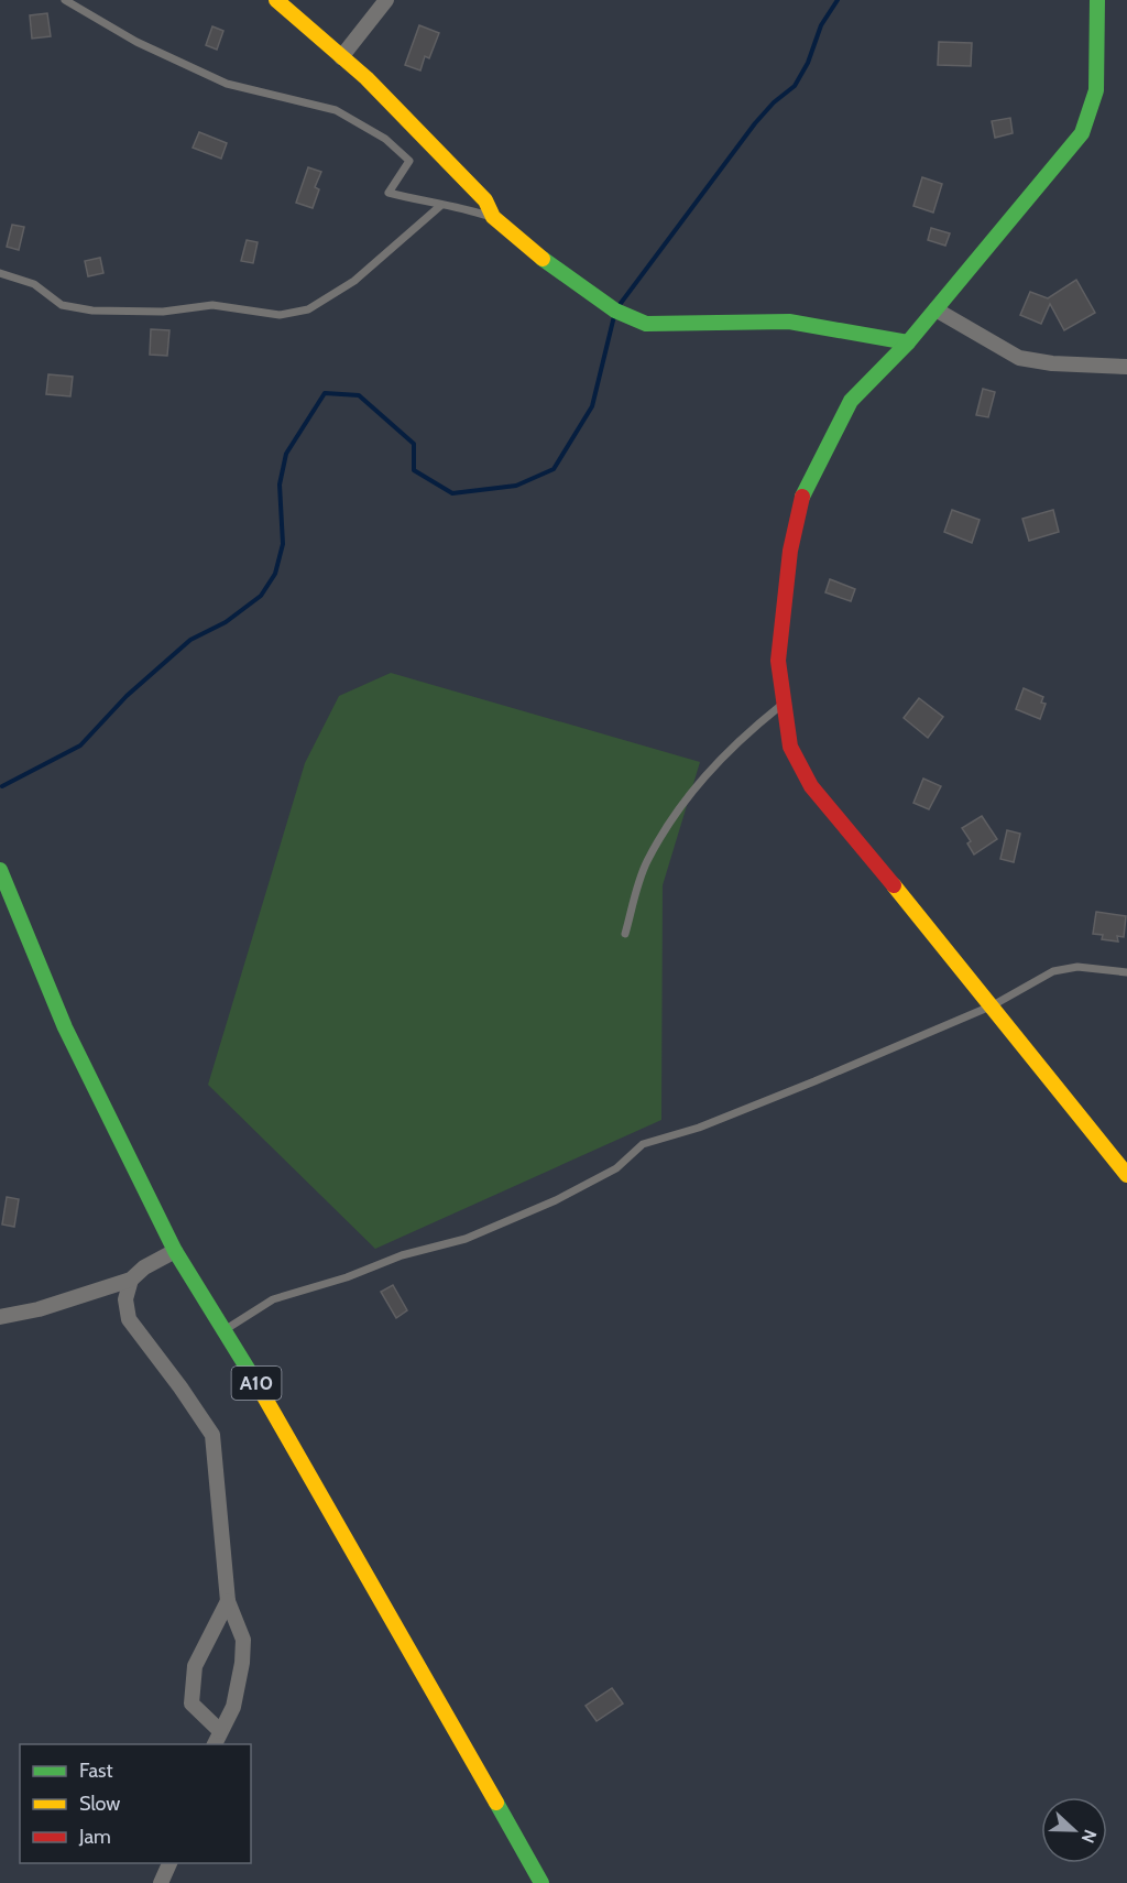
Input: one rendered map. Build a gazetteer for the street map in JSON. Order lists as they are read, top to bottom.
{
  "streets": {
    "street": ["A10"]
  },
  "legend": ["Fast", "Slow", "Jam"],
  "north": "right"
}
